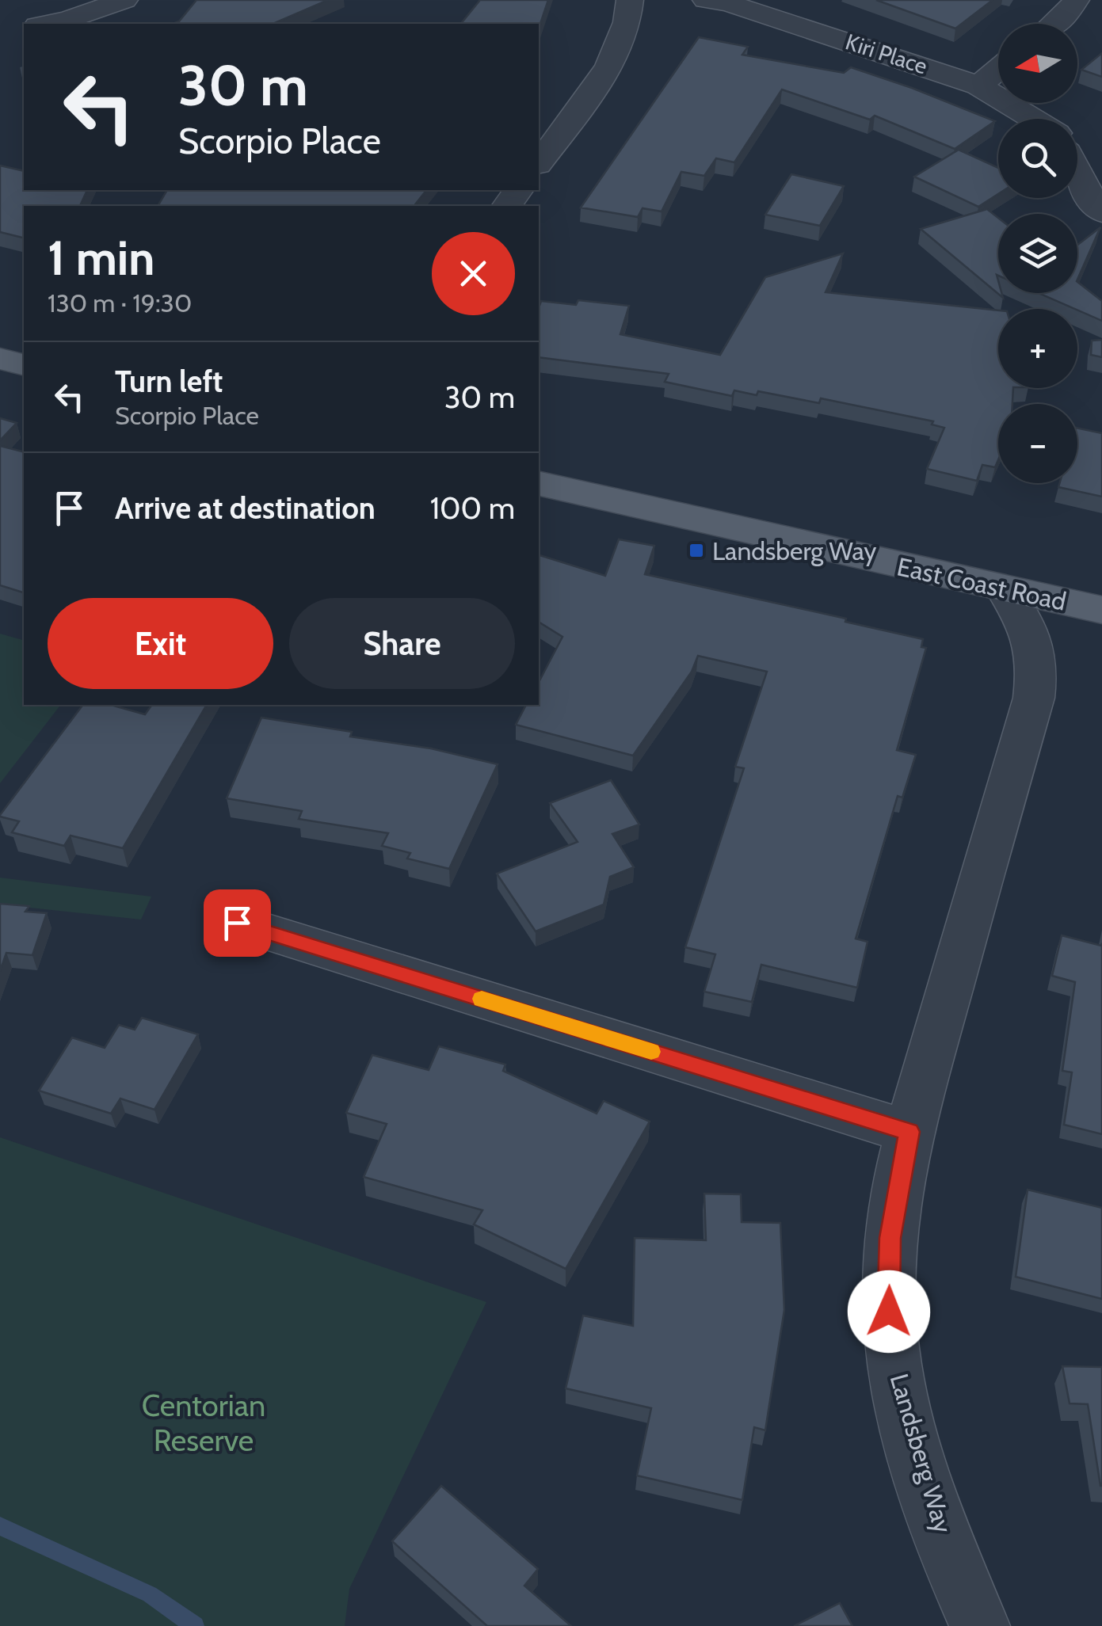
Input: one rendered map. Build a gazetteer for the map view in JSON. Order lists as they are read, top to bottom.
{
  "streets": {
    "main road": ["East Coast Road"],
    "street": ["Kiri Place", "Landsberg Way"]
  },
  "crossings": [
    ["East Coast Road", "Landsberg Way"]
  ],
  "parks": ["Centorian Reserve"],
  "places": {
    "transit": ["Landsberg Way"]
  },
  "north": "left",
  "page": {
    "map_buttons": ["+", "−"],
    "turn": ["30 m", "Scorpio Place"],
    "heading": ["1 min", "130 m · 19:30"],
    "list": [
      {
        "name": "Turn left",
        "note": "Scorpio Place",
        "value": "30 m"
      },
      {
        "name": "Arrive at destination",
        "value": "100 m"
      }
    ],
    "buttons": ["Exit", "Share"]
  }
}
